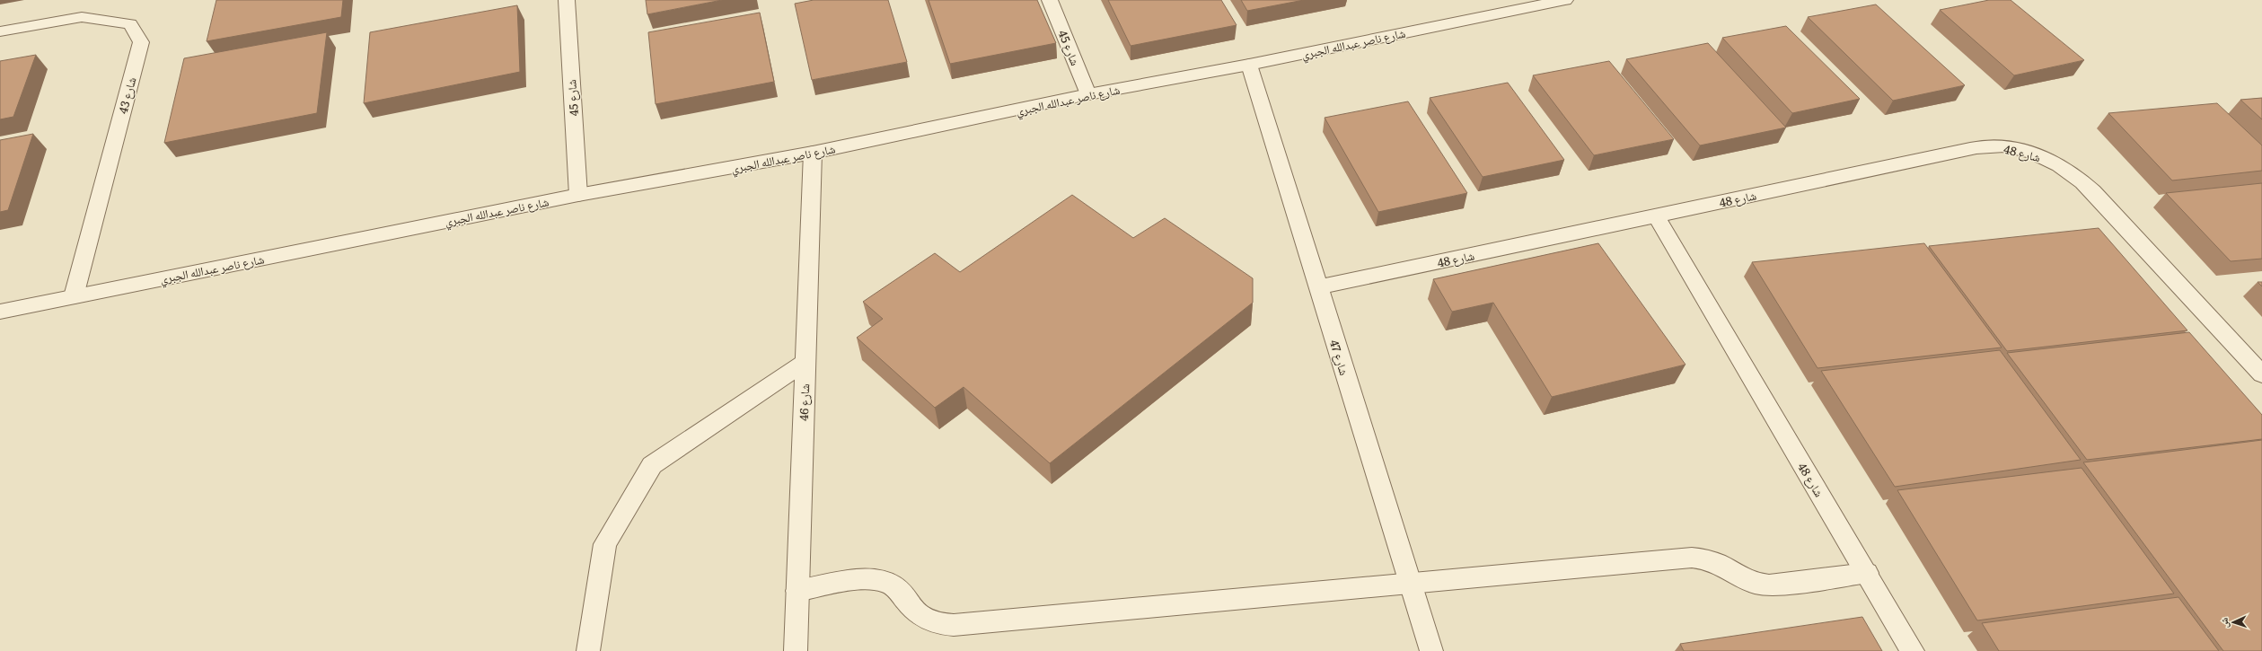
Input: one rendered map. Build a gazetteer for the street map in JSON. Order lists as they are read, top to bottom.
{
  "streets": {
    "street": [
      "شارع ناصر عبدالله الجبري",
      "شارع 45",
      "شارع 43",
      "شارع 48",
      "شارع 47",
      "شارع 46"
    ]
  },
  "crossings": [
    ["شارع ناصر عبدالله الجبري", "شارع 45"],
    ["شارع ناصر عبدالله الجبري", "شارع 43"],
    ["شارع ناصر عبدالله الجبري", "شارع 47"],
    ["شارع ناصر عبدالله الجبري", "شارع 46"],
    ["شارع 48", "شارع 47"]
  ],
  "north": "left"
}
